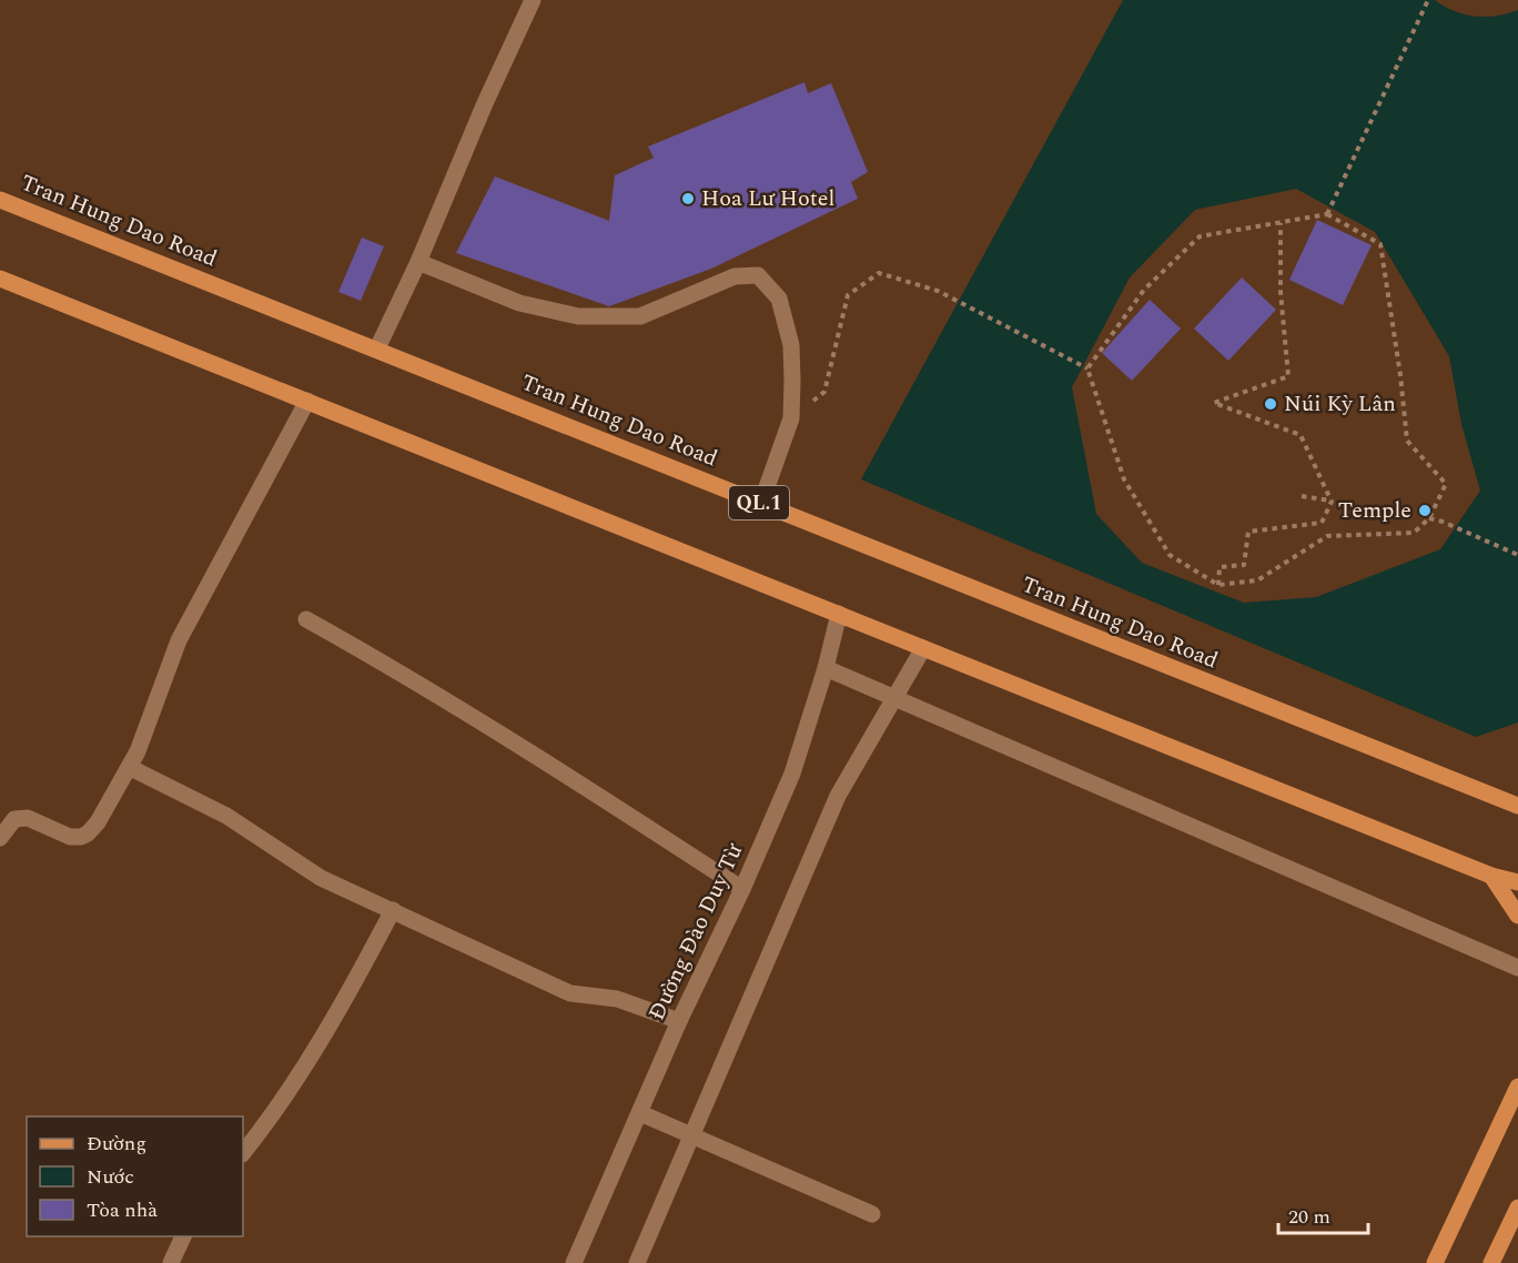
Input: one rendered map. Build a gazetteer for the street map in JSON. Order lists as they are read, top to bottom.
{
  "streets": {
    "main road": ["Tran Hung Dao Road", "QL.1"],
    "street": ["Đường Đào Duy Từ"]
  },
  "places": ["Hoa Lư Hotel", "Núi Kỳ Lân", "Temple"],
  "legend": ["Đường", "Nước", "Tòa nhà"],
  "scale_bar": "20 m"
}
